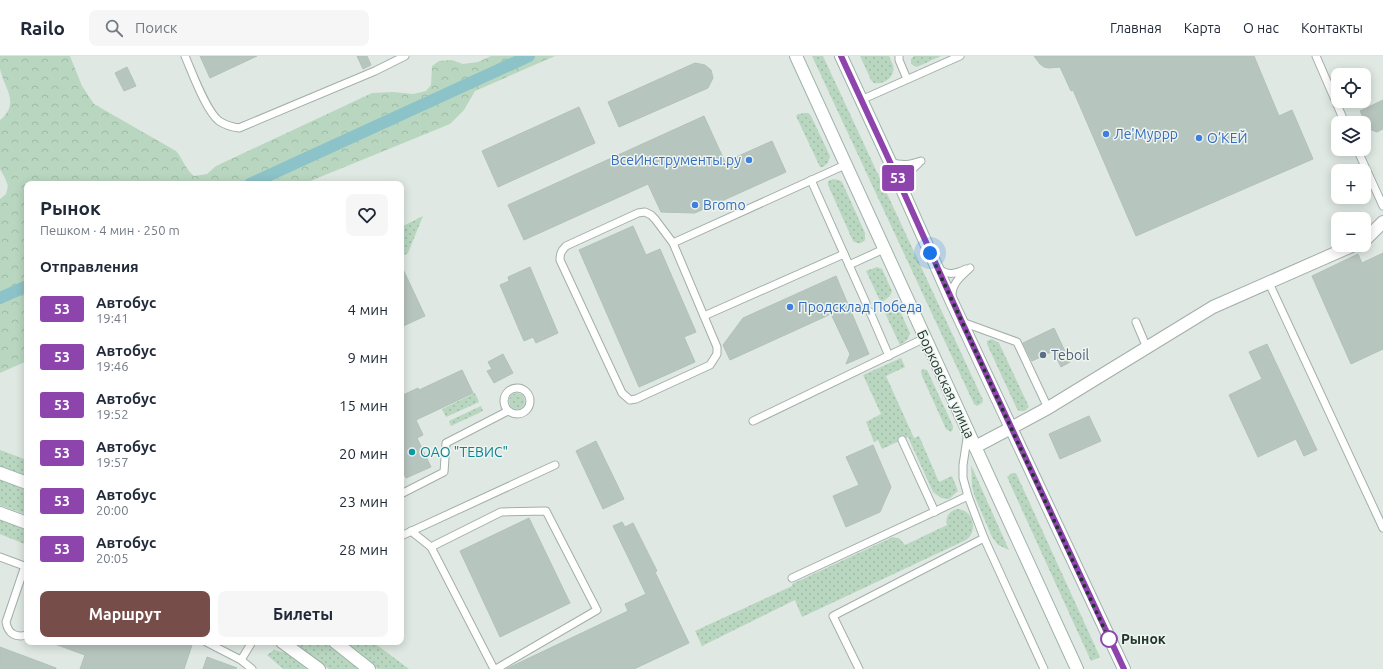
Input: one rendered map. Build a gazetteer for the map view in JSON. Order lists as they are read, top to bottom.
{
  "streets": {
    "main road": ["Борковская улица"]
  },
  "places": [
    "Ле'Муррр",
    "О’КЕЙ",
    "ВсеИнструменты.ру",
    "Bromo",
    "Продсклад Победа",
    "Teboil",
    "ОАО \"ТЕВИС\"",
    "Рынок"
  ],
  "lines": ["bus line 53"],
  "page": {
    "header": "Railo",
    "search": "Поиск",
    "nav": [
      "Главная",
      "Карта",
      "О нас",
      "Контакты"
    ],
    "on_map": "53",
    "map_buttons": ["+", "−"],
    "heading": [
      ["Рынок", "Пешком · 4 мин · 250 m"],
      "Отправления"
    ],
    "list": [
      {
        "mark": "53",
        "name": "Автобус",
        "note": "19:41",
        "value": "4 мин"
      },
      {
        "mark": "53",
        "name": "Автобус",
        "note": "19:46",
        "value": "9 мин"
      },
      {
        "mark": "53",
        "name": "Автобус",
        "note": "19:52",
        "value": "15 мин"
      },
      {
        "mark": "53",
        "name": "Автобус",
        "note": "19:57",
        "value": "20 мин"
      },
      {
        "mark": "53",
        "name": "Автобус",
        "note": "20:00",
        "value": "23 мин"
      },
      {
        "mark": "53",
        "name": "Автобус",
        "note": "20:05",
        "value": "28 мин"
      }
    ],
    "buttons": ["Маршрут", "Билеты"]
  }
}
